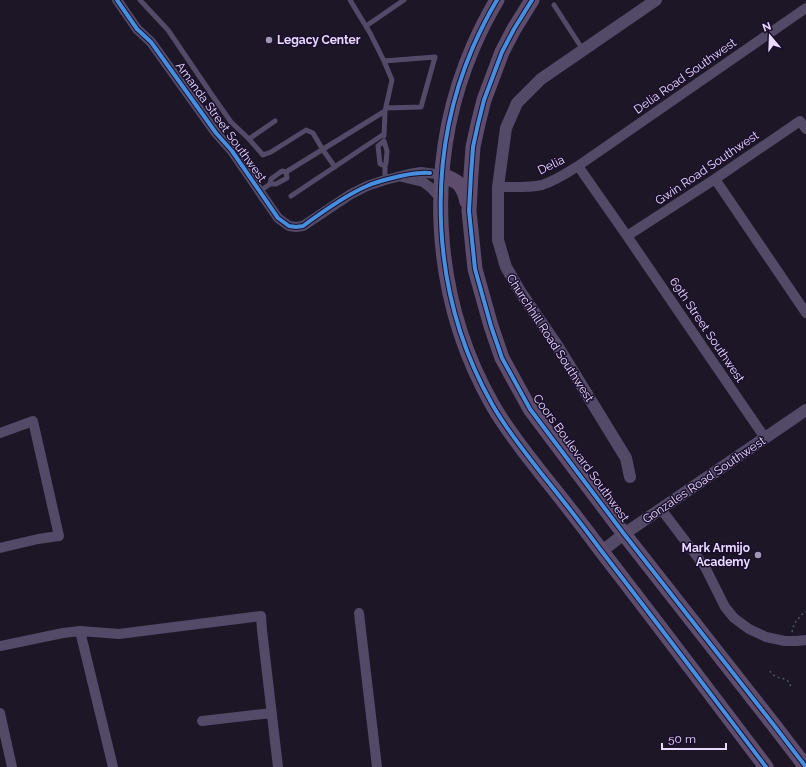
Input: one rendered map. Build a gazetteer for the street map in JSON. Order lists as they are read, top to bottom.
{
  "streets": {
    "main road": ["Coors Boulevard Southwest"],
    "street": [
      "Delia Road Southwest",
      "Amanda Street Southwest",
      "Delia",
      "Gwin Road Southwest",
      "69th Street Southwest",
      "Churchhill Road Southwest",
      "Gonzales Road Southwest"
    ]
  },
  "crossings": [
    ["Delia Road Southwest", "Delia"],
    ["Delia", "Gwin Road Southwest"],
    ["Delia", "69th Street Southwest"],
    ["Delia", "Churchhill Road Southwest"],
    ["Gwin Road Southwest", "69th Street Southwest"],
    ["69th Street Southwest", "Gonzales Road Southwest"],
    ["Coors Boulevard Southwest", "Gonzales Road Southwest"]
  ],
  "places": ["Legacy Center", "Mark Armijo Academy"],
  "scale_bar": "50 m",
  "north": "top"
}
